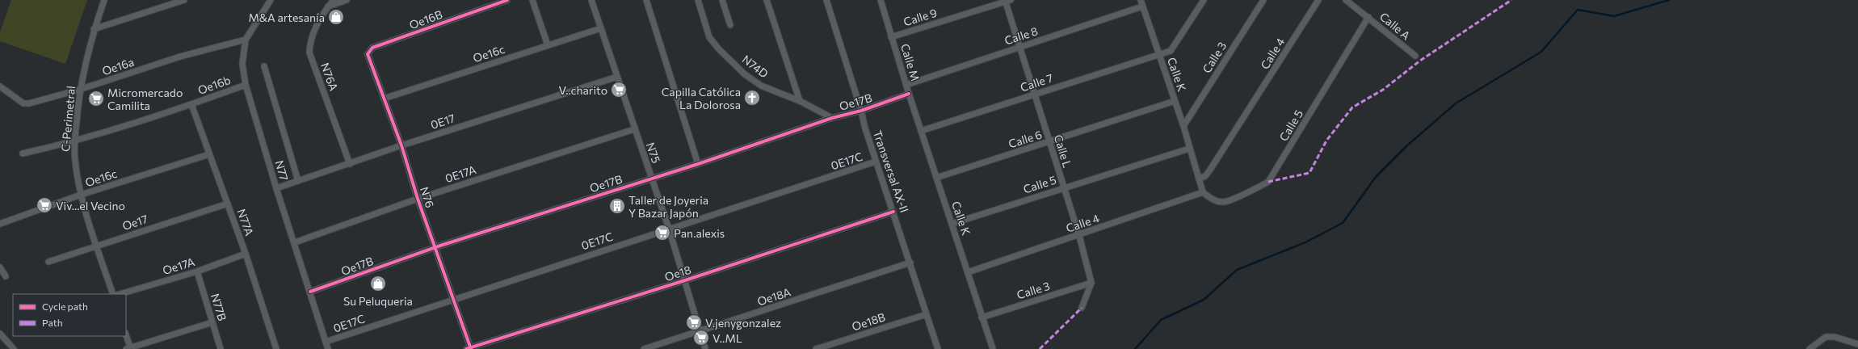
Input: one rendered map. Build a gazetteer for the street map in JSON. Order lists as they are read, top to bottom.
{
  "streets": {
    "street": [
      "Calle 9",
      "Oe16B",
      "Calle A",
      "Calle 8",
      "Oe16c",
      "Calle 4",
      "Calle 3",
      "Calle M",
      "Oe16a",
      "N74D",
      "Calle K",
      "N76A",
      "Calle 7",
      "Oe16b",
      "Oe17B",
      "C-Perimetral",
      "0E17",
      "Calle 5",
      "Calle 6",
      "Calle L",
      "N75",
      "0E17C",
      "N77",
      "Transversal AX-II",
      "0E17A",
      "N76",
      "Oe17",
      "N77A",
      "Oe17A",
      "Oe18",
      "Oe18A",
      "N77B",
      "Oe18B"
    ]
  },
  "crossings": [
    ["Calle 9", "Calle M"],
    ["Calle 9", "Calle L"],
    ["Oe16B", "N76"],
    ["Calle A", "Calle 5"],
    ["Calle 8", "Calle M"],
    ["Calle 8", "Calle K"],
    ["Calle 8", "Calle L"],
    ["Oe16c", "C-Perimetral"],
    ["Oe16c", "N75"],
    ["Oe16c", "N76"],
    ["Oe16c", "N77A"],
    ["Calle 4", "Calle K"],
    ["Calle 4", "Calle 5"],
    ["Calle 4", "Calle L"],
    ["Calle 3", "Calle K"],
    ["Calle 3", "Calle L"],
    ["Calle M", "Calle K"],
    ["Calle M", "Oe17B"],
    ["Oe16a", "C-Perimetral"],
    ["Oe16a", "N77"],
    ["N74D", "Oe17B"],
    ["Calle K", "Calle 7"],
    ["Calle K", "Oe17B"],
    ["Calle K", "Calle 5"],
    ["Calle K", "Calle 6"],
    ["N76A", "0E17"],
    ["Calle 7", "Calle L"],
    ["Oe16b", "C-Perimetral"],
    ["Oe16b", "N77"],
    ["Oe16b", "N77A"],
    ["Oe17B", "N75"],
    ["Oe17B", "N77"],
    ["Oe17B", "Transversal AX-II"],
    ["Oe17B", "N76"],
    ["C-Perimetral", "Oe17"],
    ["0E17", "N75"],
    ["0E17", "N77"],
    ["0E17", "N76"],
    ["Calle 5", "Calle L"],
    ["Calle 6", "Calle L"],
    ["N75", "0E17C"],
    ["N75", "0E17A"],
    ["N75", "Oe18"],
    ["N75", "Oe18A"],
    ["0E17C", "N77"],
    ["0E17C", "Transversal AX-II"],
    ["0E17C", "N76"],
    ["N77", "0E17A"],
    ["Transversal AX-II", "Oe18"],
    ["Transversal AX-II", "Oe18A"],
    ["Transversal AX-II", "Oe18B"],
    ["0E17A", "N76"],
    ["N76", "Oe18"],
    ["Oe17", "N77A"],
    ["N77A", "Oe17A"],
    ["Oe17A", "N77B"]
  ],
  "places": {
    "shop": ["M&A artesanía", "Su Peluqueria"],
    "supermarket": [
      "V..charito",
      "Micromercado Camilita",
      "Viv...el Vecino",
      "Pan.alexis",
      "V.jenygonzalez",
      "V..ML"
    ],
    "church": ["Capilla Católica La Dolorosa"],
    "building": ["Taller de Joyeria Y Bazar Japón"]
  },
  "legend": ["Cycle path", "Path"]
}
